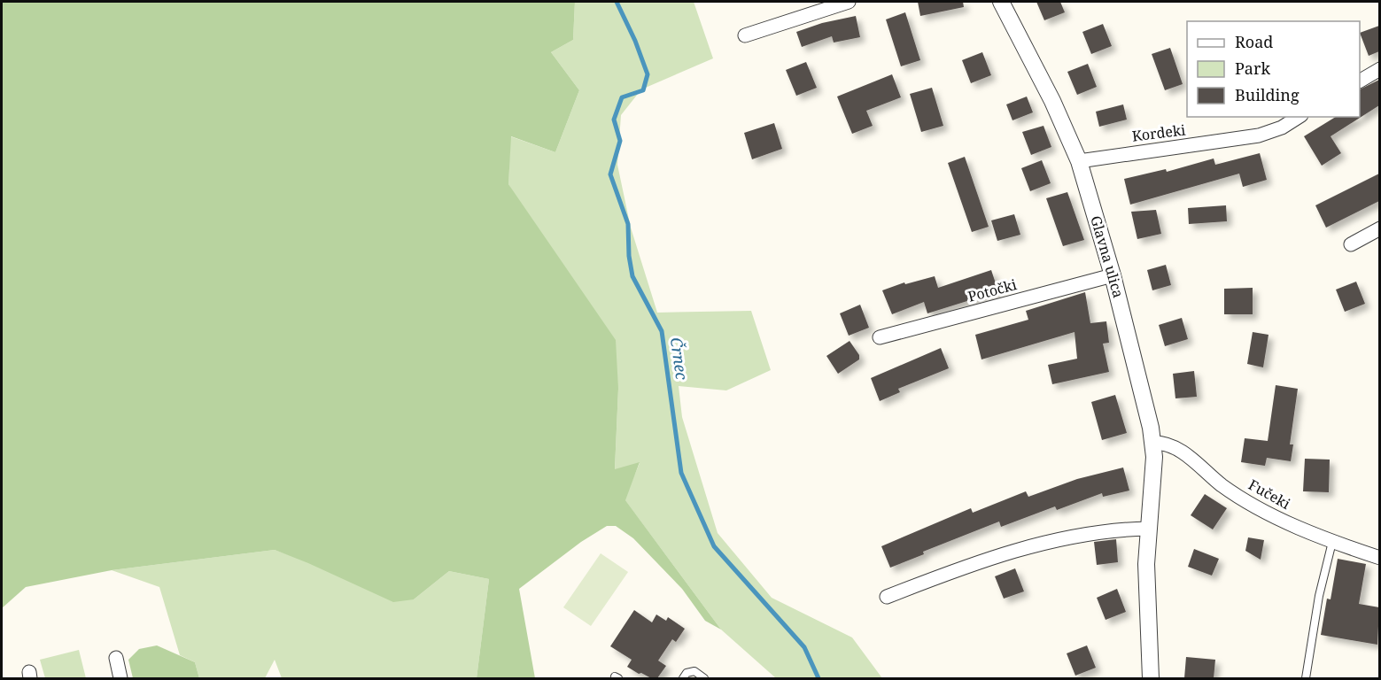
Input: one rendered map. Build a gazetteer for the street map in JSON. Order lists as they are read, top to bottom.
{
  "streets": {
    "street": [
      "Kordeki",
      "Glavna ulica",
      "Potočki",
      "Fučeki"
    ]
  },
  "crossings": [
    ["Kordeki", "Glavna ulica"],
    ["Glavna ulica", "Potočki"],
    ["Glavna ulica", "Fučeki"]
  ],
  "water": ["Črnec"],
  "legend": ["Road", "Park", "Building"]
}
